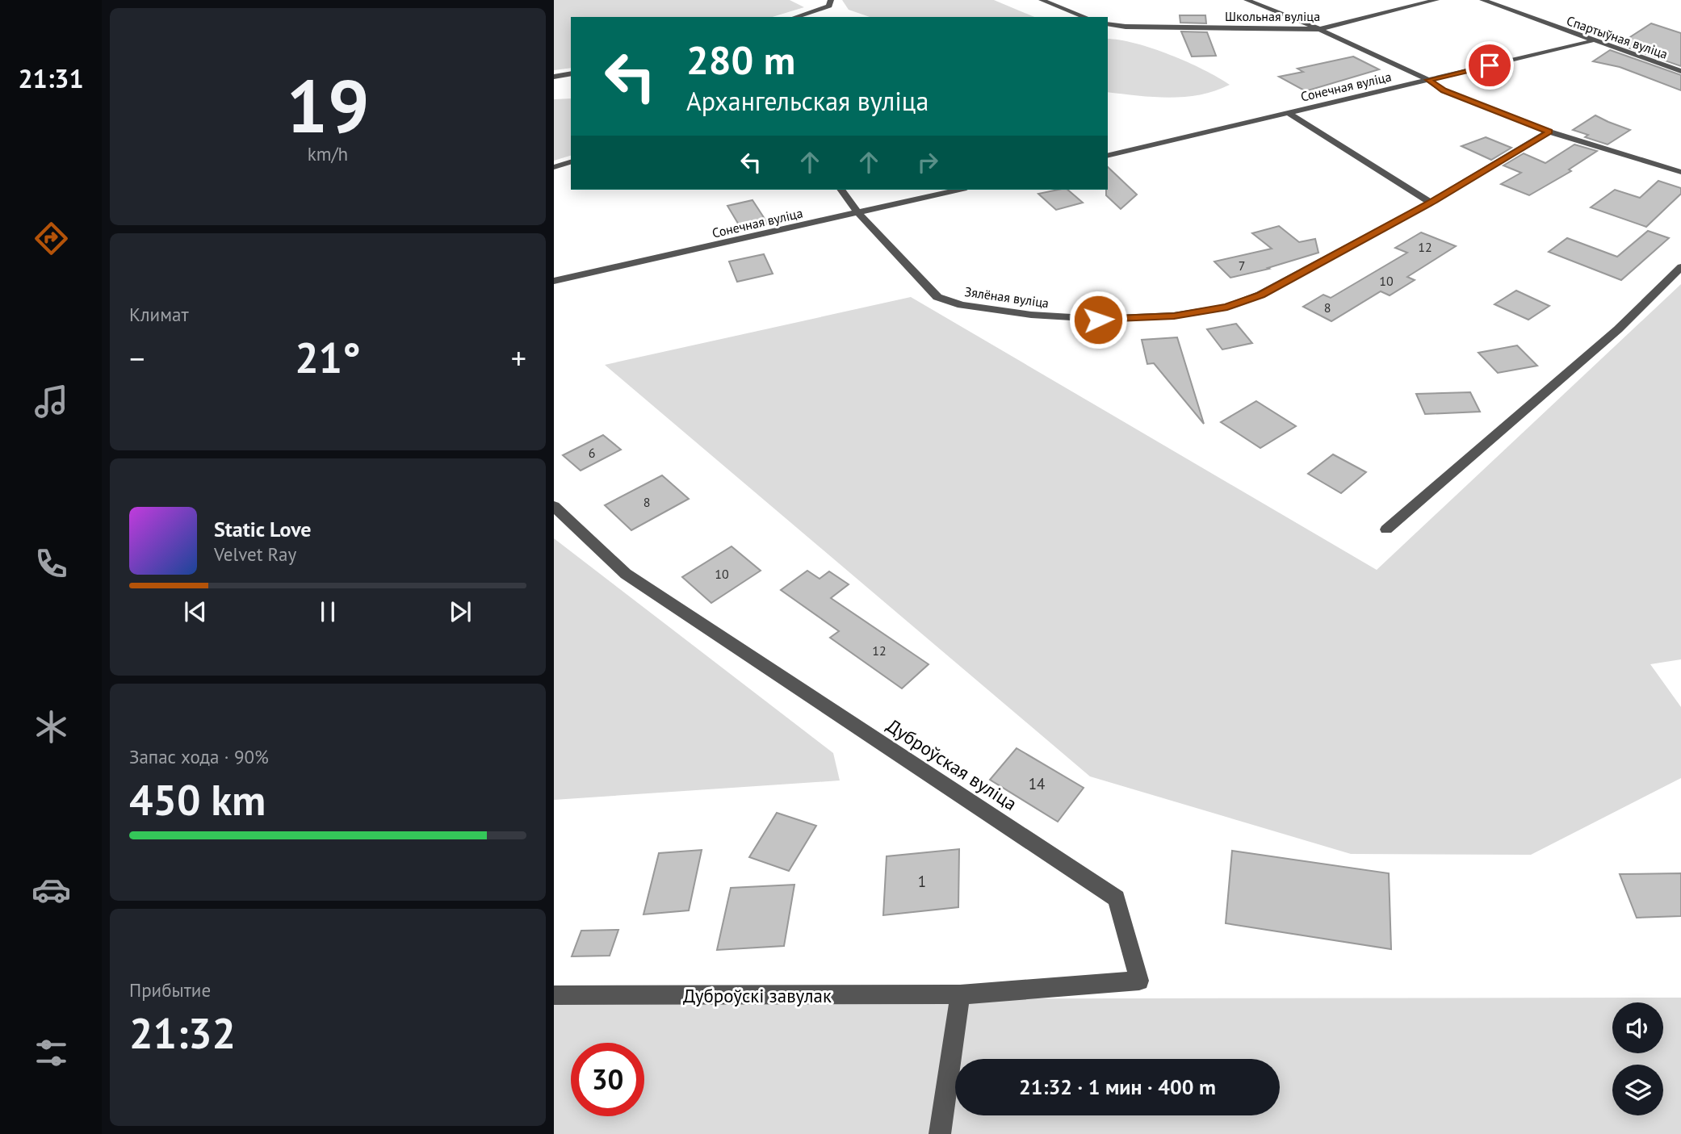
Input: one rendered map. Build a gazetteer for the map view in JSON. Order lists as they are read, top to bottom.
{
  "streets": {
    "street": [
      "Школьная вуліца",
      "Спартыўная вуліца",
      "Сонечная вуліца",
      "Зялёная вуліца",
      "Дуброўская вуліца",
      "Дуброўскі завулак"
    ]
  },
  "crossings": [
    ["Спартыўная вуліца", "Сонечная вуліца"],
    ["Сонечная вуліца", "Зялёная вуліца"],
    ["Дуброўская вуліца", "Дуброўскі завулак"]
  ],
  "house_numbers": [
    "12",
    "7",
    "10",
    "8",
    "6",
    "8",
    "10",
    "12",
    "14",
    "1"
  ],
  "page": {
    "tabs": "21:31",
    "tile": [
      ["19", "km/h"],
      "Климат",
      ["Запас хода · 90%", "450 km"],
      ["Прибытие", "21:32"]
    ],
    "turn": ["280 m", "Архангельская вуліца"],
    "heat": ["−", "21°", "+"],
    "song": ["Static Love", "Velvet Ray"],
    "limit": "30",
    "trip": "21:32 · 1 мин · 400 m"
  }
}
